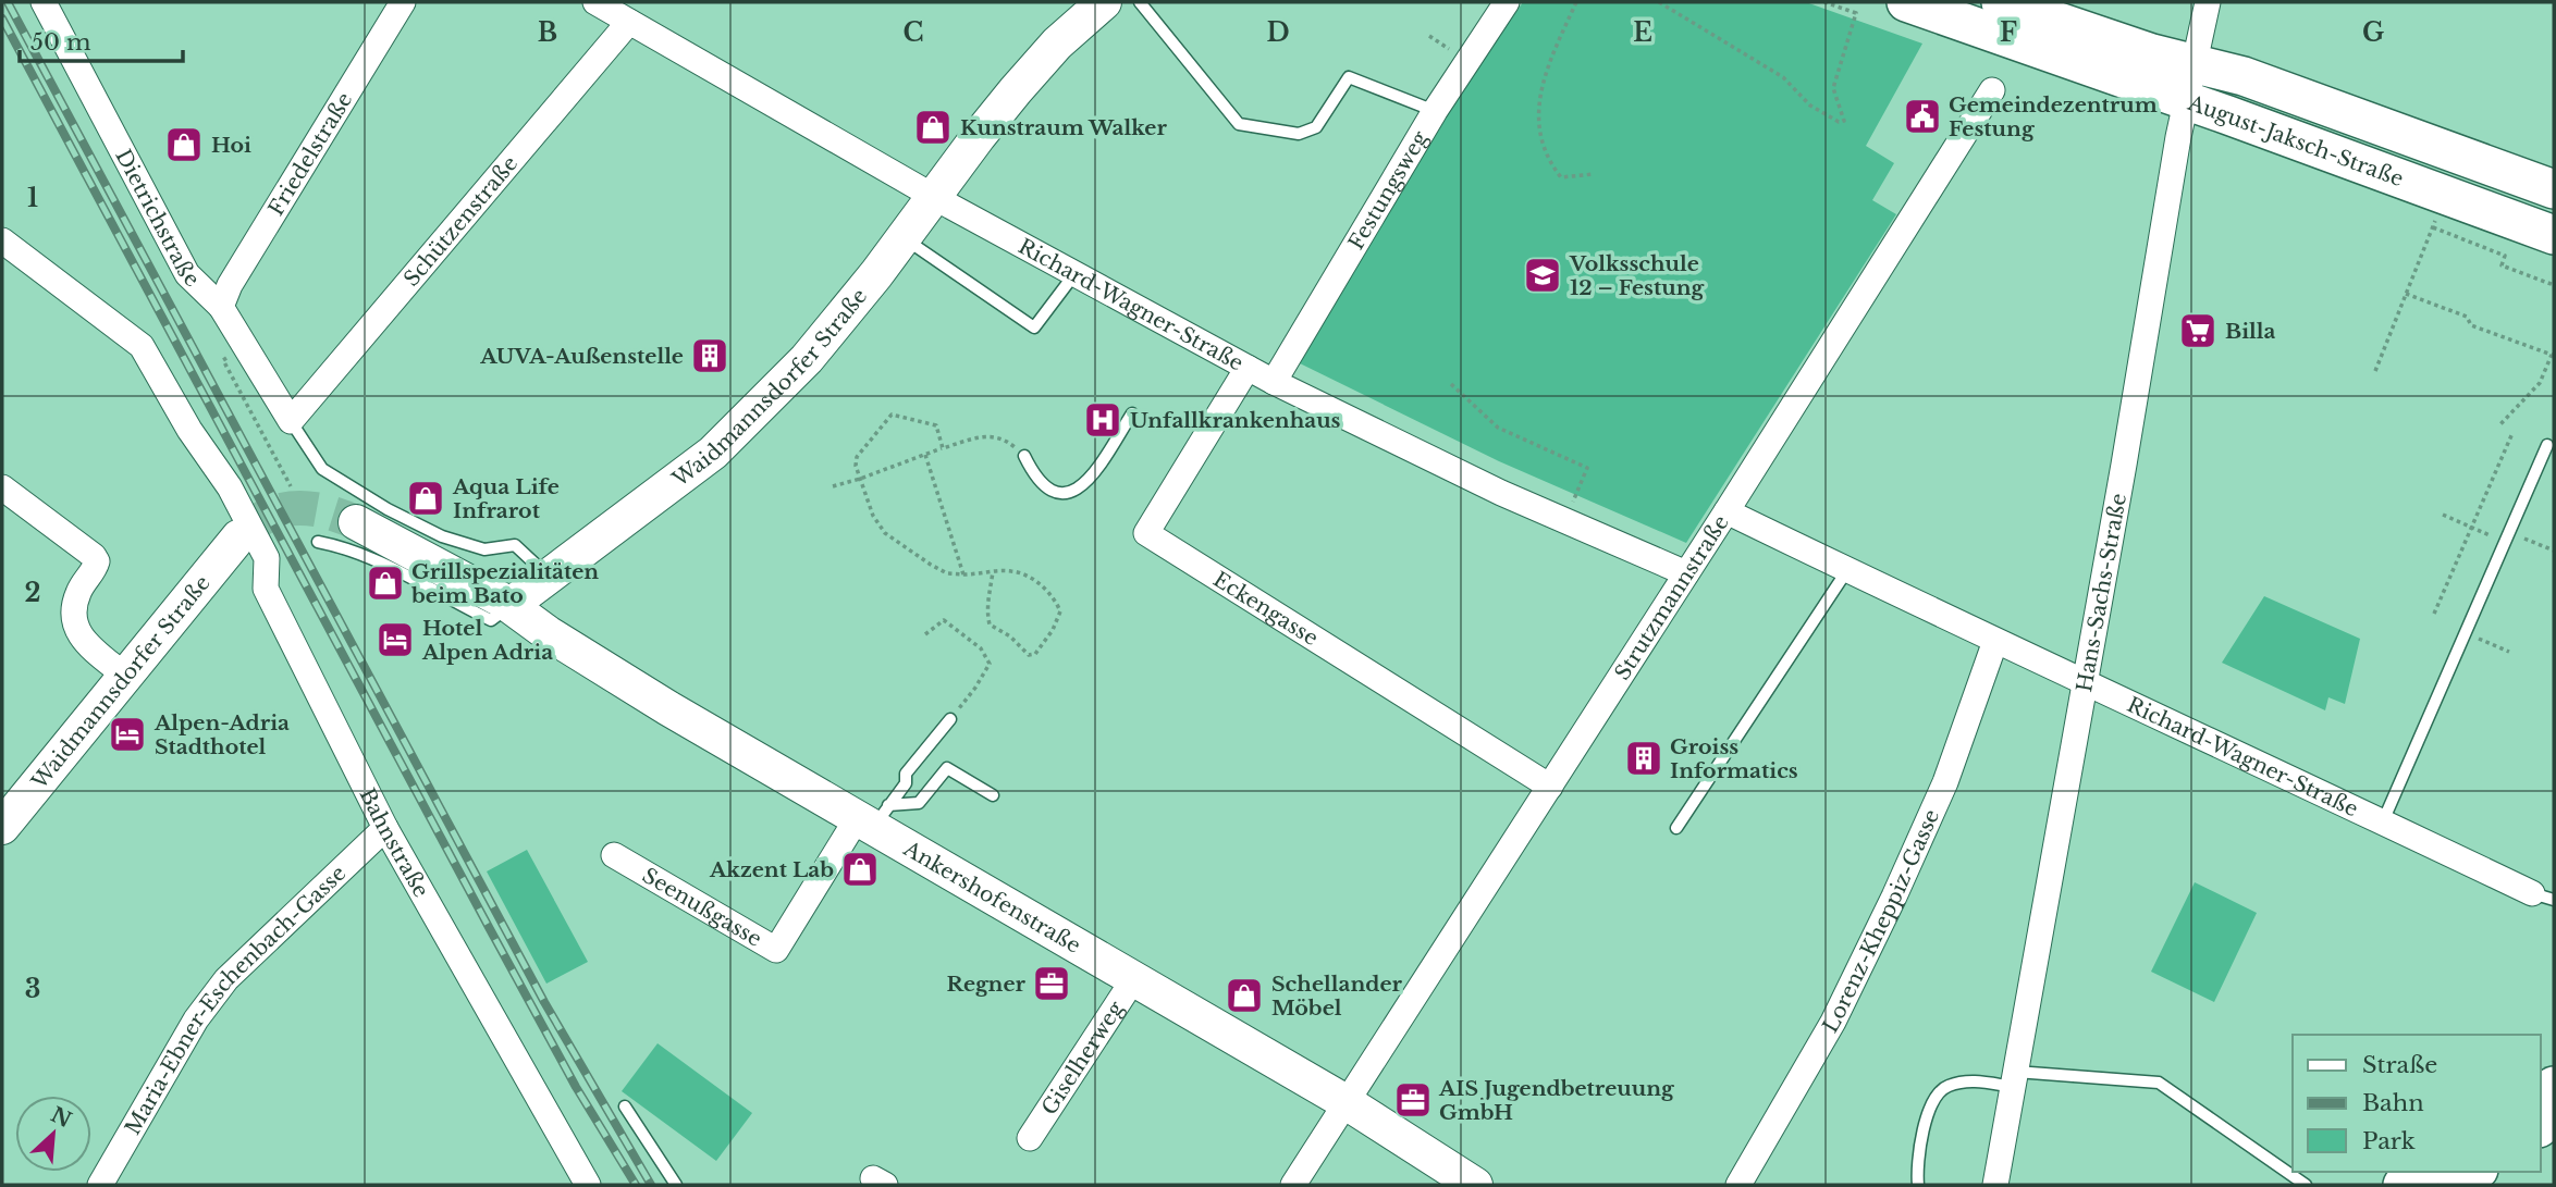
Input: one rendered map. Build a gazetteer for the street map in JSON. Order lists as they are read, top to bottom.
{
  "streets": {
    "main road": ["August-Jaksch-Straße"],
    "street": [
      "Friedelstraße",
      "Festungsweg",
      "Dietrichstraße",
      "Schützenstraße",
      "Richard-Wagner-Straße",
      "Waidmannsdorfer Straße",
      "Hans-Sachs-Straße",
      "Strutzmannstraße",
      "Eckengasse",
      "Bahnstraße",
      "Ankershofenstraße",
      "Seenußgasse",
      "Lorenz-Kheppiz-Gasse",
      "Maria-Ebner-Eschenbach-Gasse",
      "Giselherweg"
    ]
  },
  "crossings": [
    ["August-Jaksch-Straße", "Hans-Sachs-Straße"],
    ["Friedelstraße", "Dietrichstraße"],
    ["Festungsweg", "Richard-Wagner-Straße"],
    ["Dietrichstraße", "Schützenstraße"],
    ["Schützenstraße", "Richard-Wagner-Straße"],
    ["Richard-Wagner-Straße", "Waidmannsdorfer Straße"],
    ["Richard-Wagner-Straße", "Hans-Sachs-Straße"],
    ["Richard-Wagner-Straße", "Strutzmannstraße"],
    ["Richard-Wagner-Straße", "Eckengasse"],
    ["Richard-Wagner-Straße", "Lorenz-Kheppiz-Gasse"],
    ["Waidmannsdorfer Straße", "Ankershofenstraße"],
    ["Strutzmannstraße", "Eckengasse"],
    ["Strutzmannstraße", "Ankershofenstraße"],
    ["Bahnstraße", "Maria-Ebner-Eschenbach-Gasse"],
    ["Ankershofenstraße", "Seenußgasse"],
    ["Ankershofenstraße", "Giselherweg"]
  ],
  "places": {
    "public building": ["Gemeindezentrum Festung"],
    "shop": [
      "Kunstraum Walker",
      "Hoi",
      "Aqua Life Infrarot",
      "Grillspezialitäten beim Bato",
      "Akzent Lab",
      "Schellander Möbel"
    ],
    "school or university": ["Volksschule 12 – Festung"],
    "supermarket": ["Billa"],
    "building": ["AUVA-Außenstelle", "Groiss Informatics"],
    "hospital": ["Unfallkrankenhaus"],
    "hotel": ["Hotel Alpen Adria", "Alpen-Adria Stadthotel"],
    "office": ["Regner", "AIS Jugendbetreuung GmbH"]
  },
  "legend": ["Straße", "Bahn", "Park"],
  "scale_bar": "50 m",
  "north": "top right",
  "grid": {
    "columns": [
      "B",
      "C",
      "D",
      "E",
      "F",
      "G"
    ],
    "rows": ["1", "2", "3"]
  }
}
